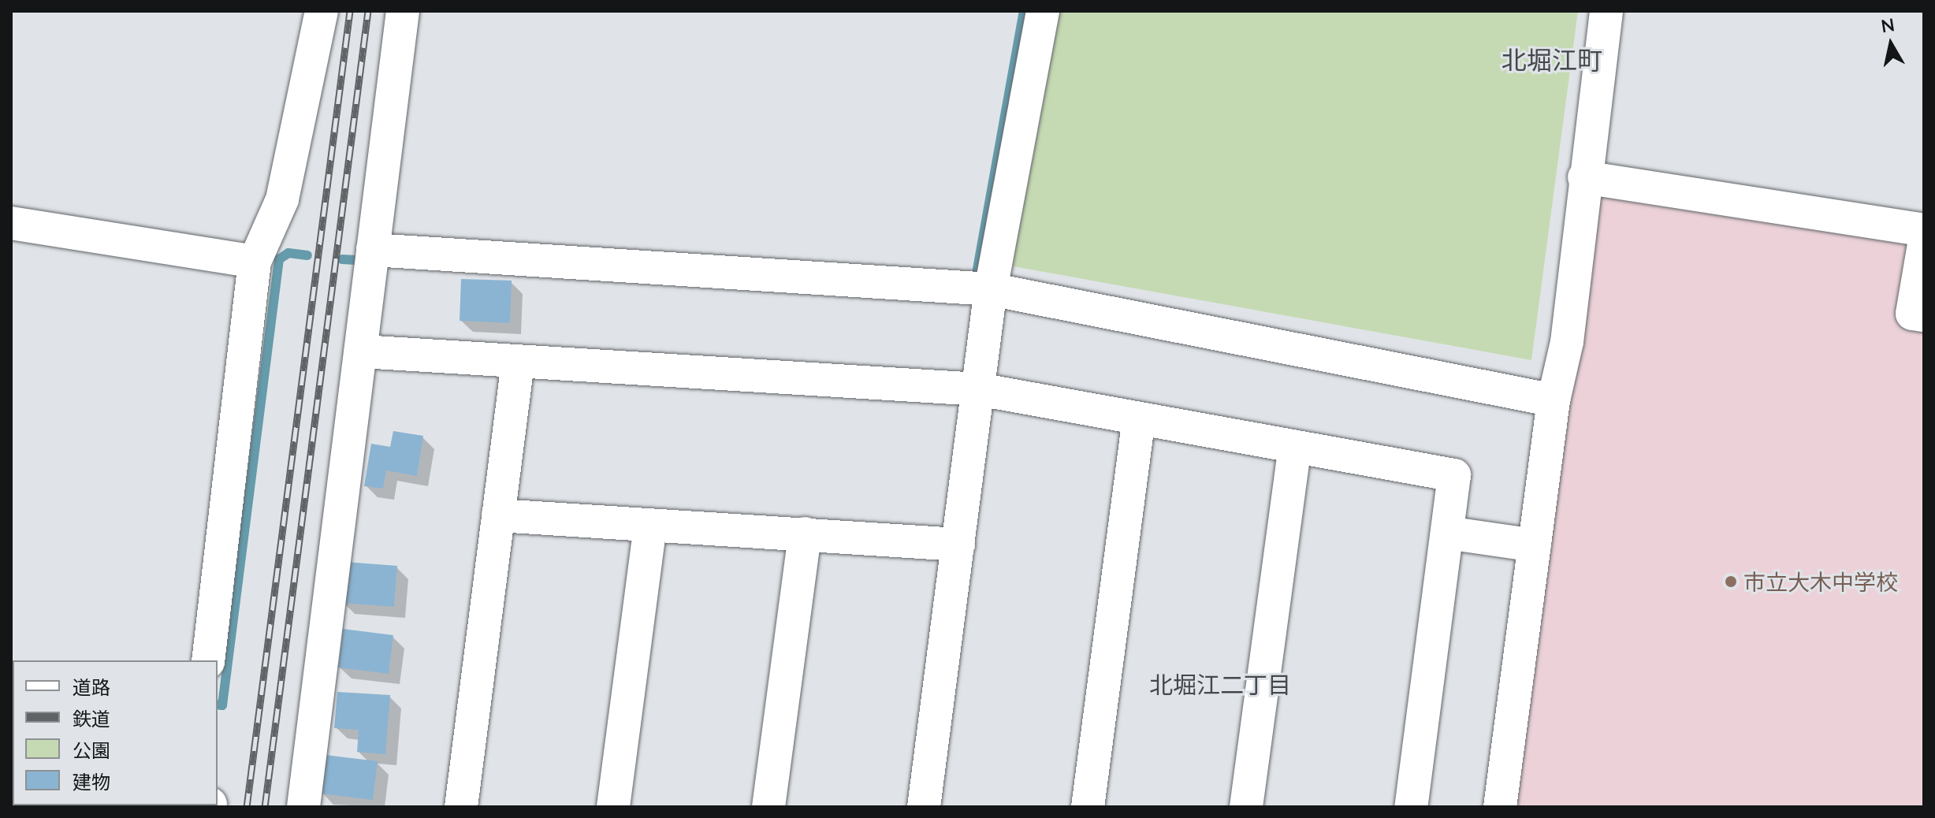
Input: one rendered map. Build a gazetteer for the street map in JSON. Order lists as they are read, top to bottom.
{
  "districts": ["北堀江町", "北堀江二丁目"],
  "places": ["市立大木中学校"],
  "legend": [
    "道路",
    "鉄道",
    "公園",
    "建物"
  ],
  "north": "top"
}
